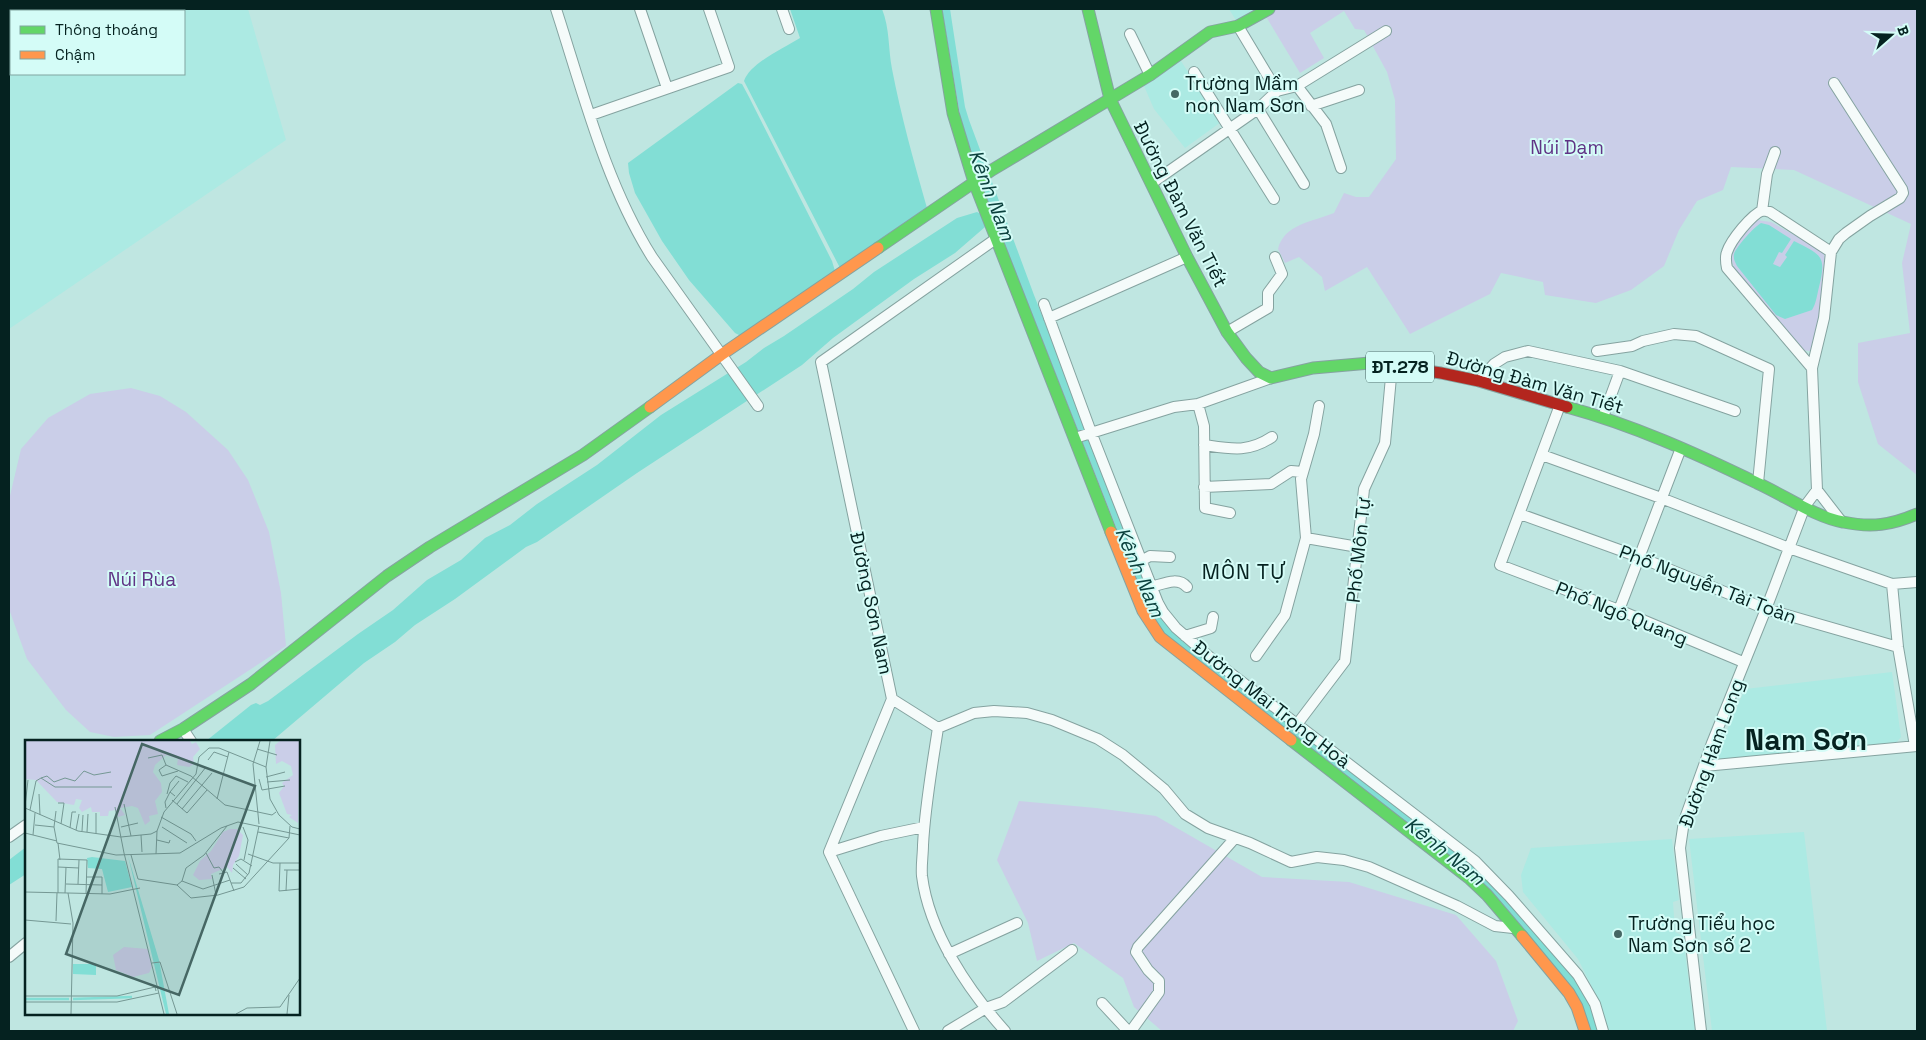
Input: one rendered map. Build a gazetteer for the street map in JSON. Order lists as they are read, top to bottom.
{
  "streets": {
    "street": [
      "Đường Đàm Văn Tiết",
      "ĐT.278",
      "Phố Môn Tự",
      "Phố Nguyễn Tài Toàn",
      "Đường Sơn Nam",
      "Phố Ngô Quang",
      "Đường Mai Trọng Hoà",
      "Đường Hàm Long"
    ]
  },
  "crossings": [
    ["Đường Đàm Văn Tiết", "Phố Môn Tự"],
    ["Đường Đàm Văn Tiết", "Đường Hàm Long"],
    ["Phố Môn Tự", "Đường Mai Trọng Hoà"],
    ["Phố Nguyễn Tài Toàn", "Phố Ngô Quang"],
    ["Phố Nguyễn Tài Toàn", "Đường Hàm Long"],
    ["Phố Ngô Quang", "Đường Hàm Long"]
  ],
  "districts": ["MÔN TỰ", "Nam Sơn"],
  "water": ["Kênh Nam"],
  "parks": ["Núi Dạm", "Núi Rùa"],
  "places": ["Trường Mầm non Nam Sơn", "Trường Tiểu học Nam Sơn số 2"],
  "legend": ["Thông thoáng", "Chậm"],
  "north": "right"
}
